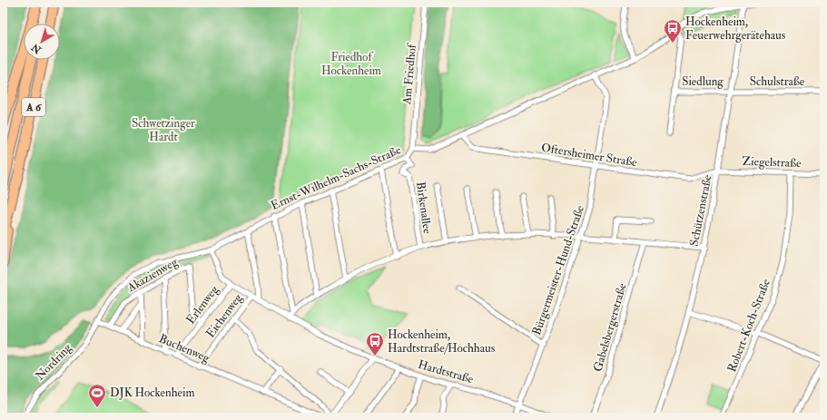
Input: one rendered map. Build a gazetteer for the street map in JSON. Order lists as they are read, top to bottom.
{
  "streets": {
    "highway": ["A 6"],
    "street": [
      "Am Friedhof",
      "Siedlung",
      "Schulstraße",
      "Oftersheimer Straße",
      "Ziegelstraße",
      "Ernst-Wilhelm-Sachs-Straße",
      "Birkenallee",
      "Schützenstraße",
      "Bürgermeister-Hund-Straße",
      "Akazienweg",
      "Erlenweg",
      "Eichenweg",
      "Robert-Koch-Straße",
      "Gabelsbergerstraße",
      "Buchenweg",
      "Nordring",
      "Hardtstraße"
    ]
  },
  "crossings": [
    ["Am Friedhof", "Ernst-Wilhelm-Sachs-Straße"],
    ["Siedlung", "Schulstraße"],
    ["Siedlung", "Ernst-Wilhelm-Sachs-Straße"],
    ["Siedlung", "Schützenstraße"],
    ["Schulstraße", "Schützenstraße"],
    ["Oftersheimer Straße", "Ziegelstraße"],
    ["Oftersheimer Straße", "Ernst-Wilhelm-Sachs-Straße"],
    ["Oftersheimer Straße", "Schützenstraße"],
    ["Oftersheimer Straße", "Bürgermeister-Hund-Straße"],
    ["Ziegelstraße", "Schützenstraße"],
    ["Ziegelstraße", "Robert-Koch-Straße"],
    ["Ernst-Wilhelm-Sachs-Straße", "Birkenallee"],
    ["Ernst-Wilhelm-Sachs-Straße", "Schützenstraße"],
    ["Ernst-Wilhelm-Sachs-Straße", "Bürgermeister-Hund-Straße"],
    ["Ernst-Wilhelm-Sachs-Straße", "Buchenweg"],
    ["Ernst-Wilhelm-Sachs-Straße", "Nordring"],
    ["Birkenallee", "Schützenstraße"],
    ["Birkenallee", "Bürgermeister-Hund-Straße"],
    ["Birkenallee", "Gabelsbergerstraße"],
    ["Bürgermeister-Hund-Straße", "Hardtstraße"],
    ["Akazienweg", "Erlenweg"],
    ["Akazienweg", "Buchenweg"],
    ["Erlenweg", "Buchenweg"],
    ["Eichenweg", "Buchenweg"],
    ["Buchenweg", "Nordring"]
  ],
  "parks": ["Friedhof Hockenheim", "Schwetzinger Hardt"],
  "places": {
    "bus stop": ["Hockenheim, Feuerwehrgerätehaus", "Hockenheim, Hardtstraße/Hochhaus"],
    "sports": ["DJK Hockenheim"]
  },
  "north": "bottom left"
}
